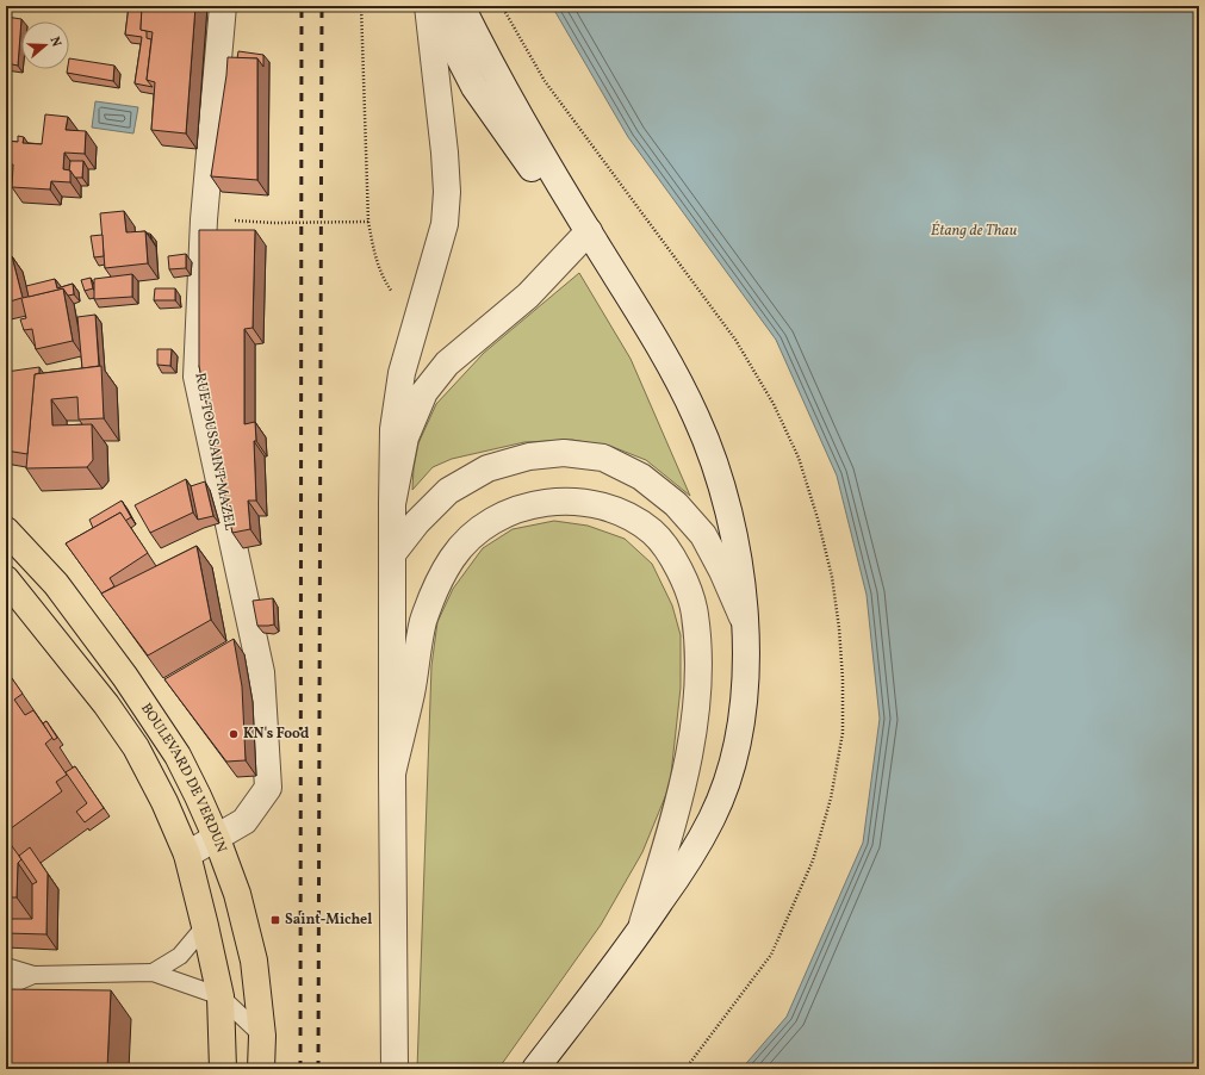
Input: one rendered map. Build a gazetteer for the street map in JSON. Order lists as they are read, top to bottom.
{
  "streets": {
    "main road": ["BOULEVARD DE VERDUN"],
    "street": ["RUE TOUSSAINT MAZEL"]
  },
  "crossings": [
    ["RUE TOUSSAINT MAZEL", "BOULEVARD DE VERDUN"]
  ],
  "water": ["Étang de Thau"],
  "places": {
    "other": ["KN's Food"],
    "transit": ["Saint-Michel"]
  },
  "north": "right"
}
